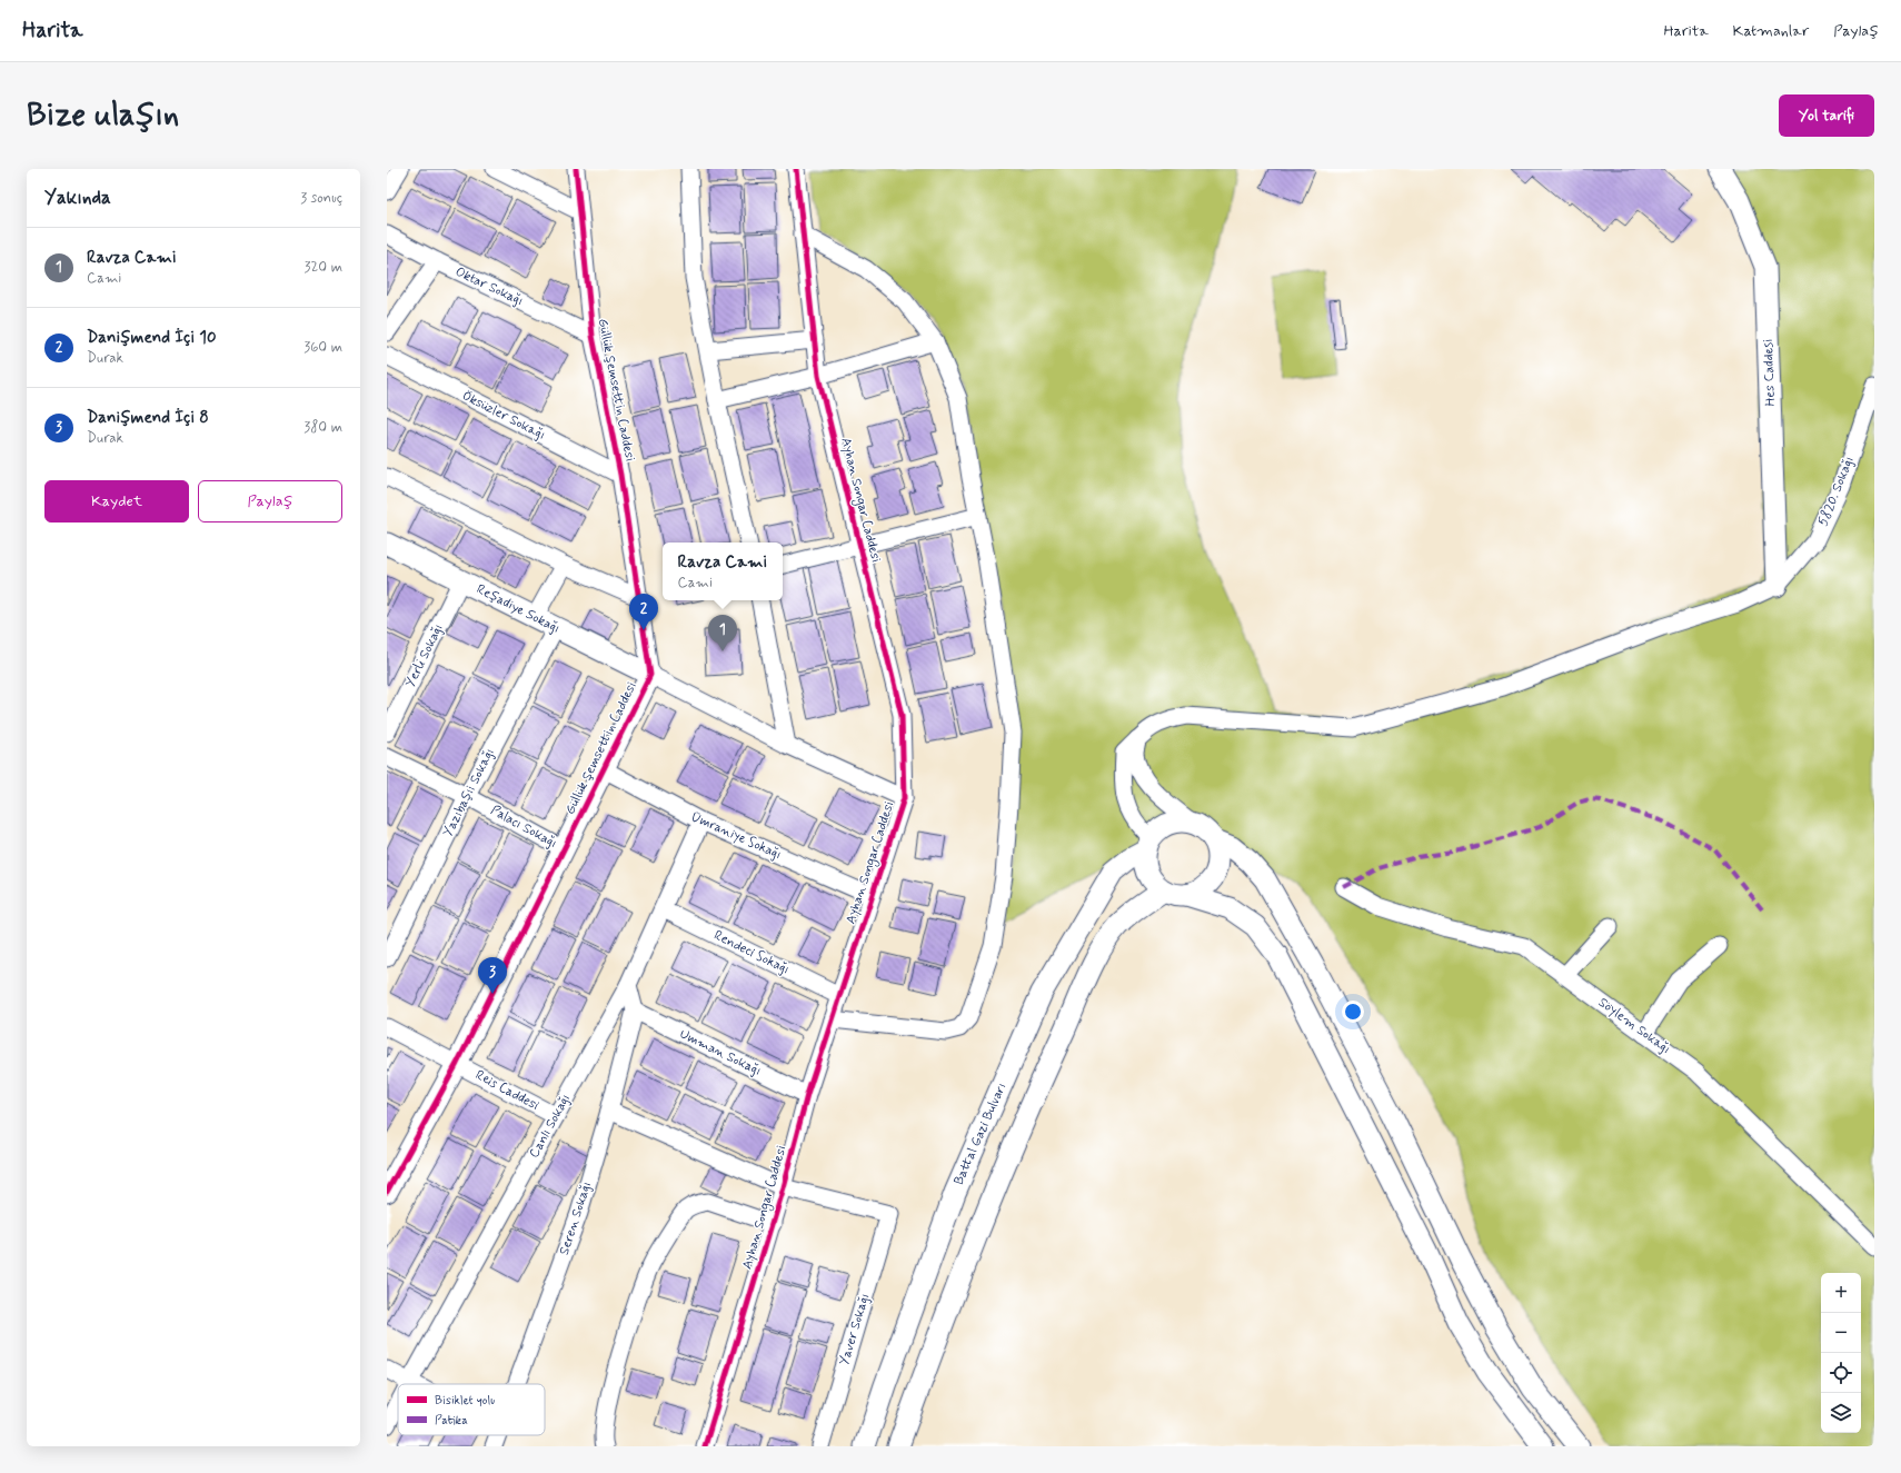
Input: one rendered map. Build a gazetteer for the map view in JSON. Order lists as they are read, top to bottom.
{
  "streets": {
    "street": [
      "Oktar Sokağı",
      "Hes Caddesi",
      "Güllük Şemsettin Caddesi",
      "Öksüzler Sokağı",
      "5820. Sokağı",
      "Ayhan Songar Caddesi",
      "Reşadiye Sokağı",
      "Yerli Sokağı",
      "Yazıbaşıi Sokağı",
      "Palacı Sokağı",
      "Ümraniye Sokağı",
      "Rendeci Sokağı",
      "Söylem Sokağı",
      "Umman Sokağı",
      "Reis Caddesi",
      "Canlı Sokağı",
      "Battal Gazi Bulvarı",
      "Seren Sokağı",
      "Yaver Sokağı"
    ]
  },
  "crossings": [
    ["Oktar Sokağı", "Güllük Şemsettin Caddesi"],
    ["Hes Caddesi", "5820. Sokağı"],
    ["Güllük Şemsettin Caddesi", "Öksüzler Sokağı"],
    ["Güllük Şemsettin Caddesi", "Reşadiye Sokağı"],
    ["Güllük Şemsettin Caddesi", "Palacı Sokağı"],
    ["Güllük Şemsettin Caddesi", "Ümraniye Sokağı"],
    ["Güllük Şemsettin Caddesi", "Reis Caddesi"],
    ["Ayhan Songar Caddesi", "Ümraniye Sokağı"],
    ["Ayhan Songar Caddesi", "Rendeci Sokağı"],
    ["Ayhan Songar Caddesi", "Umman Sokağı"],
    ["Ayhan Songar Caddesi", "Yaver Sokağı"],
    ["Reşadiye Sokağı", "Yerli Sokağı"],
    ["Reşadiye Sokağı", "Yazıbaşıi Sokağı"],
    ["Yazıbaşıi Sokağı", "Palacı Sokağı"],
    ["Ümraniye Sokağı", "Canlı Sokağı"],
    ["Rendeci Sokağı", "Canlı Sokağı"],
    ["Umman Sokağı", "Seren Sokağı"],
    ["Reis Caddesi", "Canlı Sokağı"],
    ["Canlı Sokağı", "Seren Sokağı"]
  ],
  "legend": ["Bisiklet yolu", "Patika"],
  "page": {
    "header": "Harita",
    "nav": ["Harita", "Katmanlar", "Paylaş"],
    "buttons": [
      "Yol tarifi",
      ["Kaydet", "Paylaş"]
    ],
    "title": "Bize ulaşın",
    "heading": ["Yakında", "3 sonuç"],
    "list": [
      {
        "mark": "1",
        "name": "Ravza Cami",
        "note": "Cami",
        "value": "320 m"
      },
      {
        "mark": "2",
        "name": "Danişmend İçi 10",
        "note": "Durak",
        "value": "360 m"
      },
      {
        "mark": "3",
        "name": "Danişmend İçi 8",
        "note": "Durak",
        "value": "380 m"
      }
    ],
    "popup": ["Ravza Cami", "Cami"],
    "pins": ["2", "1", "3"],
    "map_buttons": ["+", "−"]
  }
}
